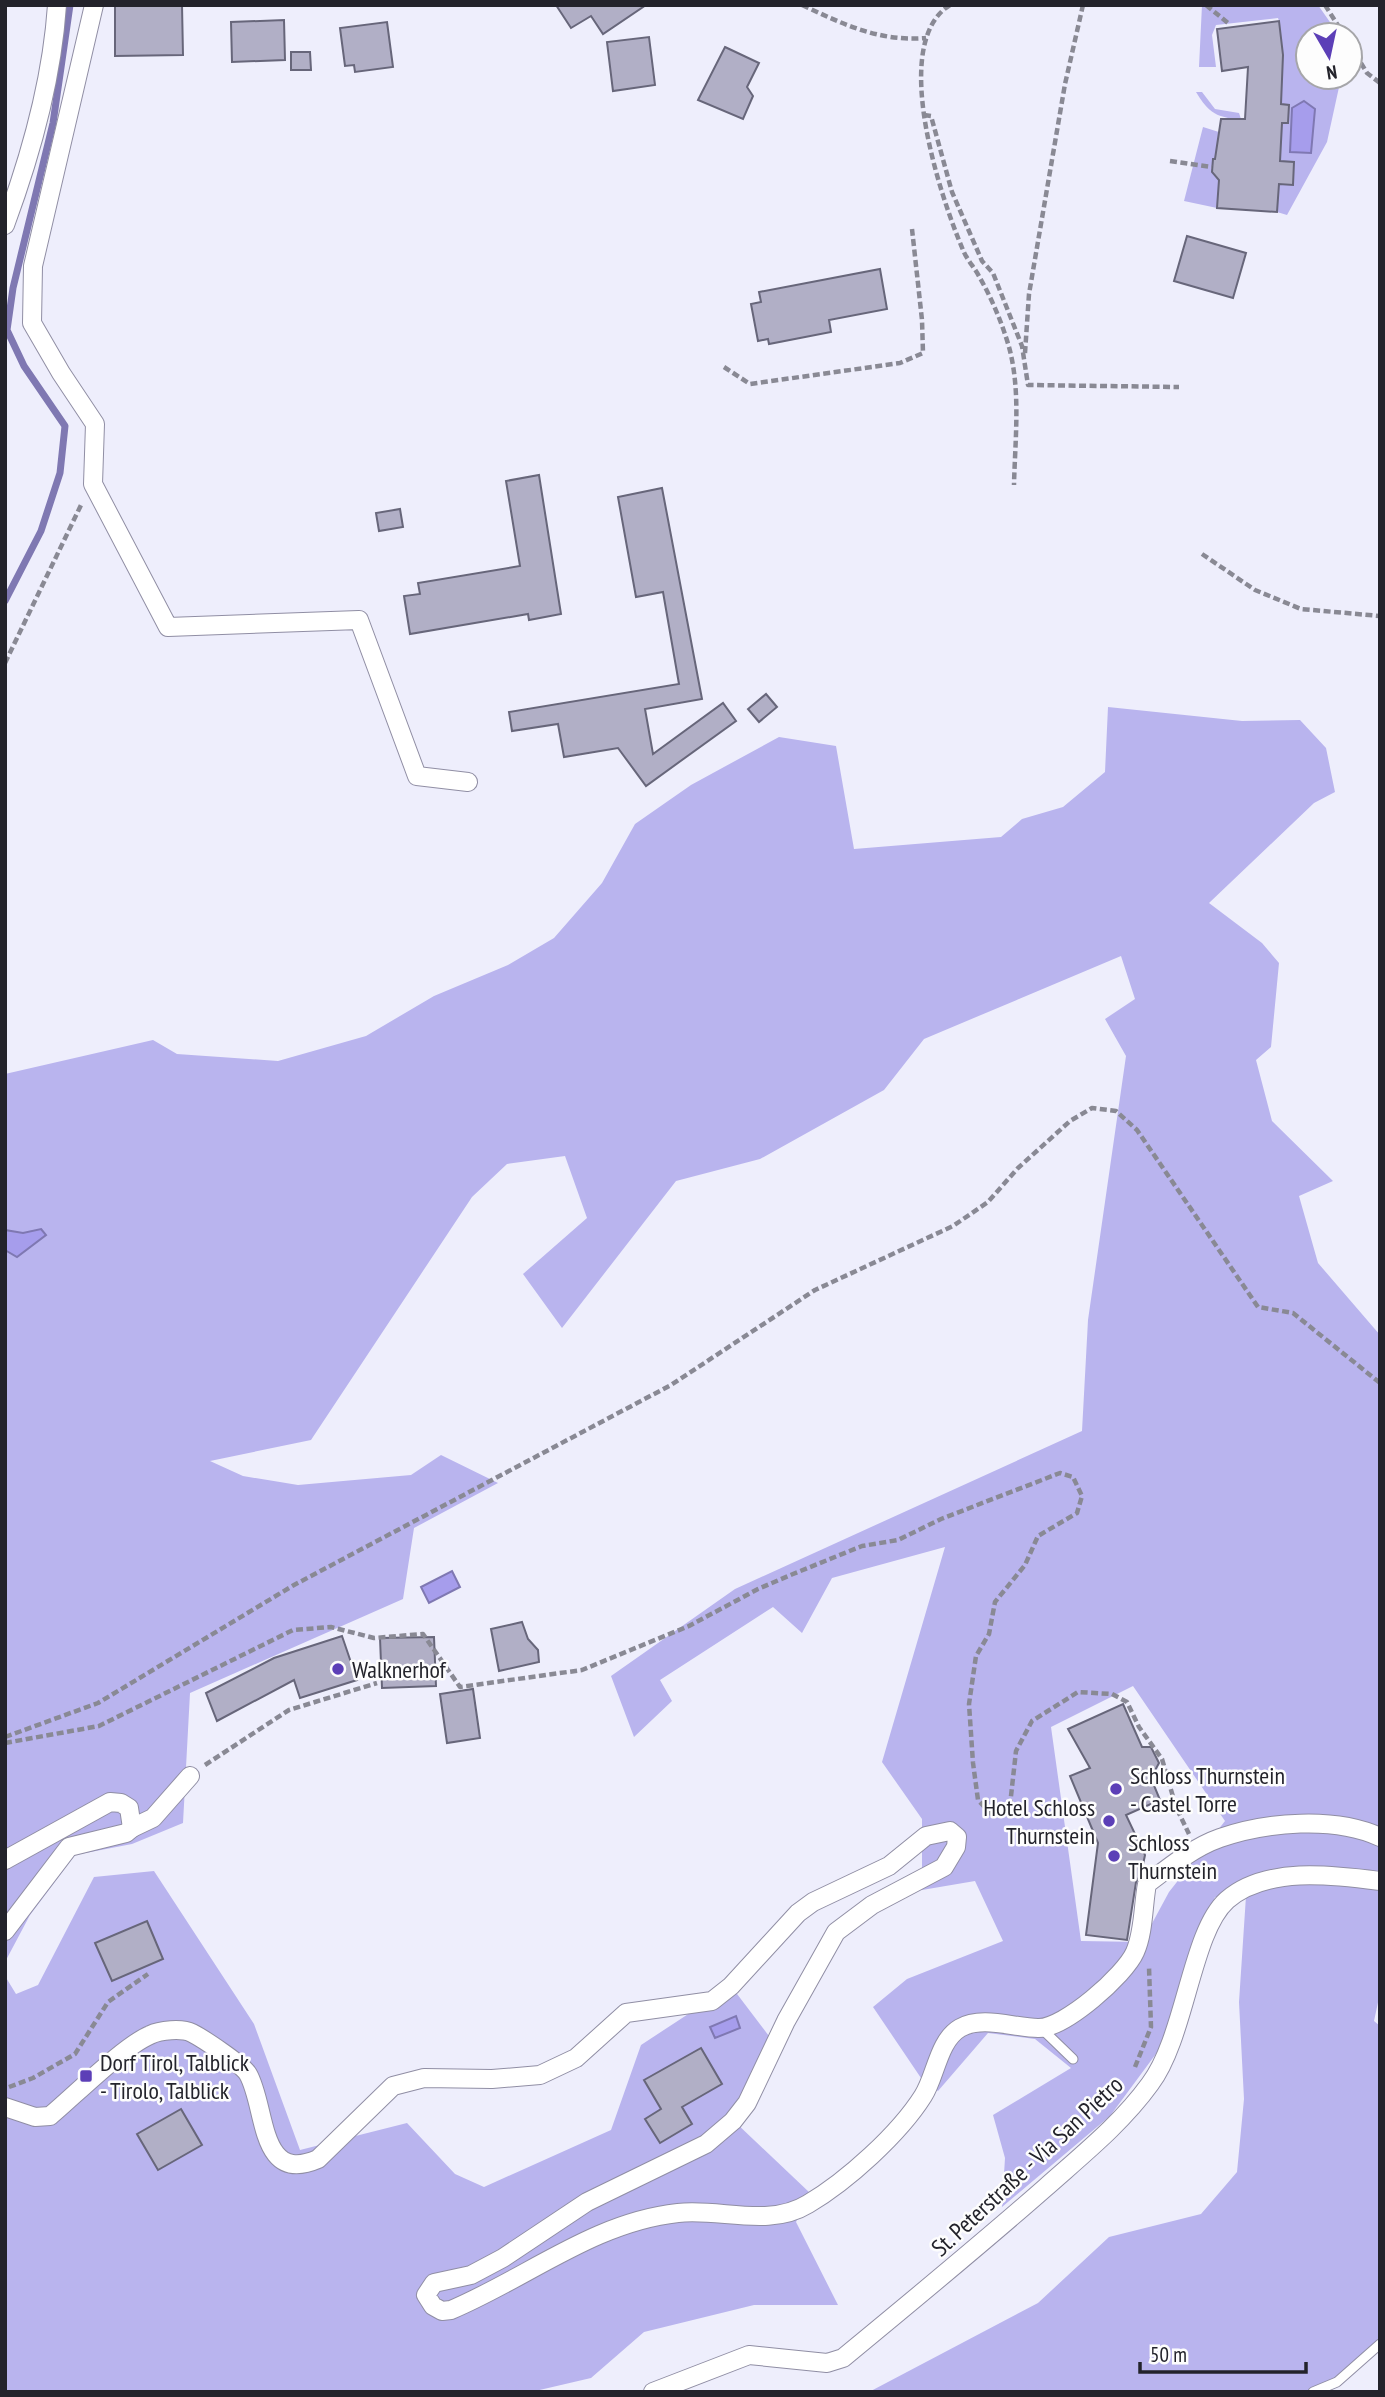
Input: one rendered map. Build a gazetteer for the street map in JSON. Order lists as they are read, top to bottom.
{
  "streets": {
    "street": ["St. Peterstraße - Via San Pietro"]
  },
  "places": {
    "other": [
      "Walknerhof",
      "Schloss Thurnstein - Castel Torre",
      "Hotel Schloss Thurnstein",
      "Schloss Thurnstein"
    ],
    "transit": ["Dorf Tirol, Talblick - Tirolo, Talblick"]
  },
  "scale_bar": "50 m",
  "north": "bottom"
}
